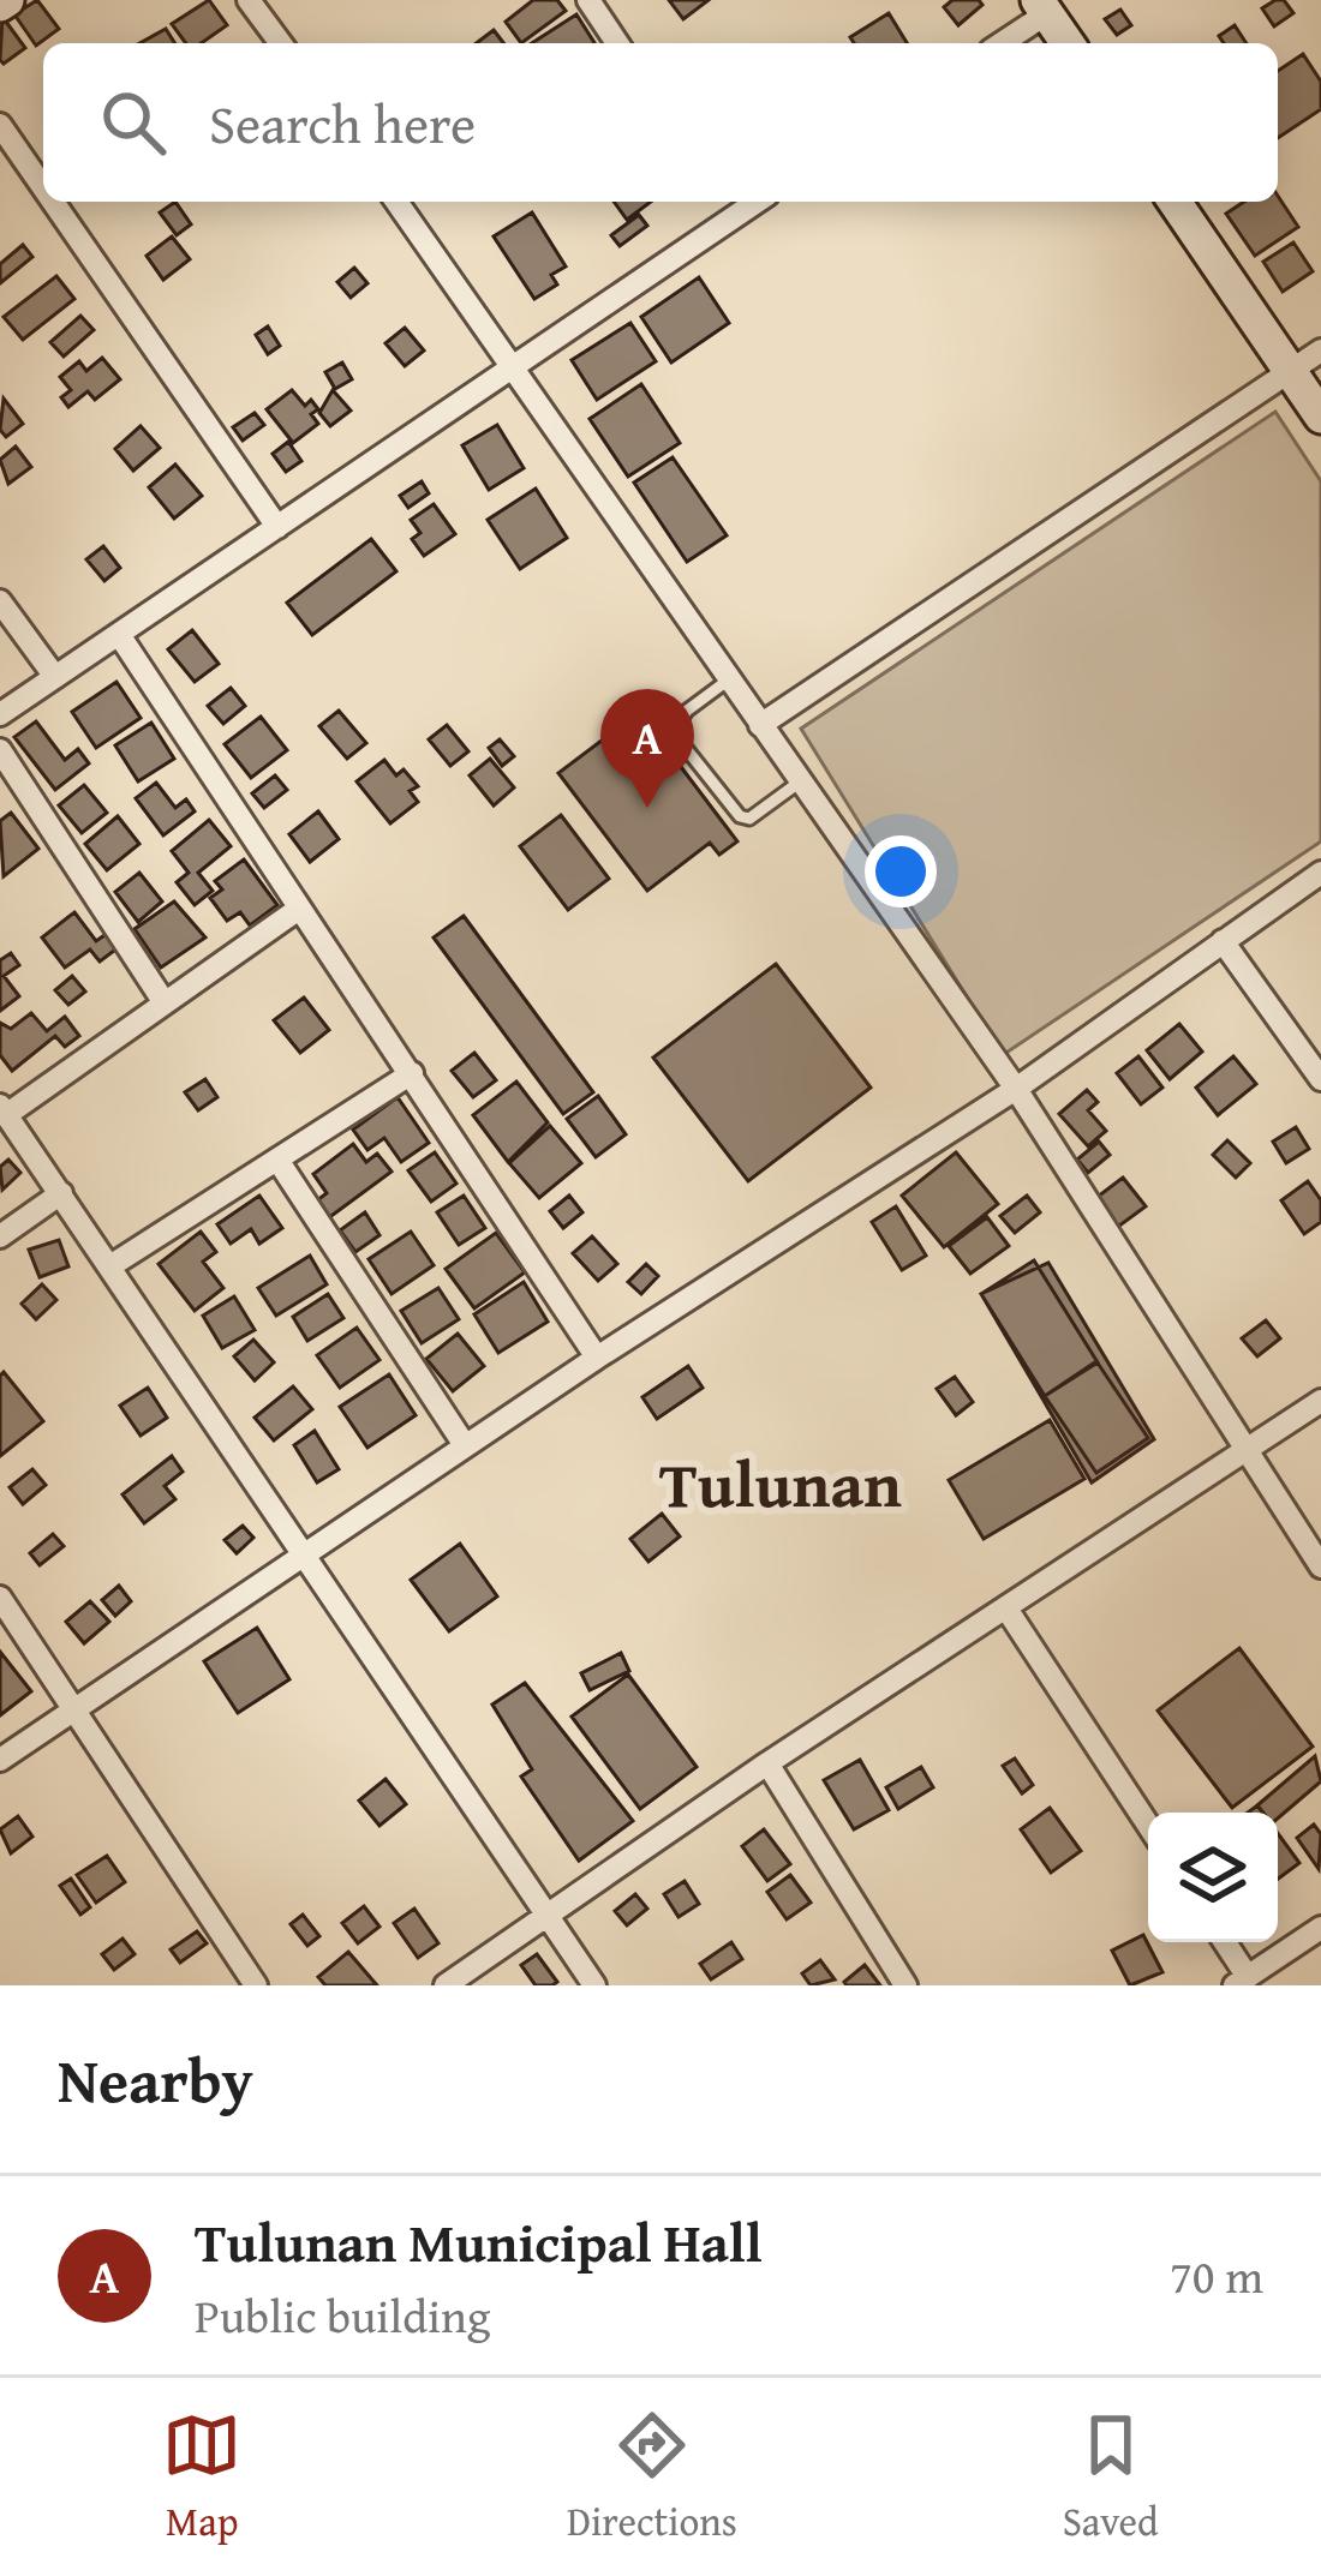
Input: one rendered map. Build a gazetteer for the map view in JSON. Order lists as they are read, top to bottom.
{
  "districts": ["Tulunan"],
  "page": {
    "search": "Search here",
    "pins": "A",
    "heading": "Nearby",
    "list": [
      {
        "mark": "A",
        "name": "Tulunan Municipal Hall",
        "note": "Public building",
        "value": "70 m"
      }
    ],
    "nav": ["Map", "Directions", "Saved"]
  }
}
